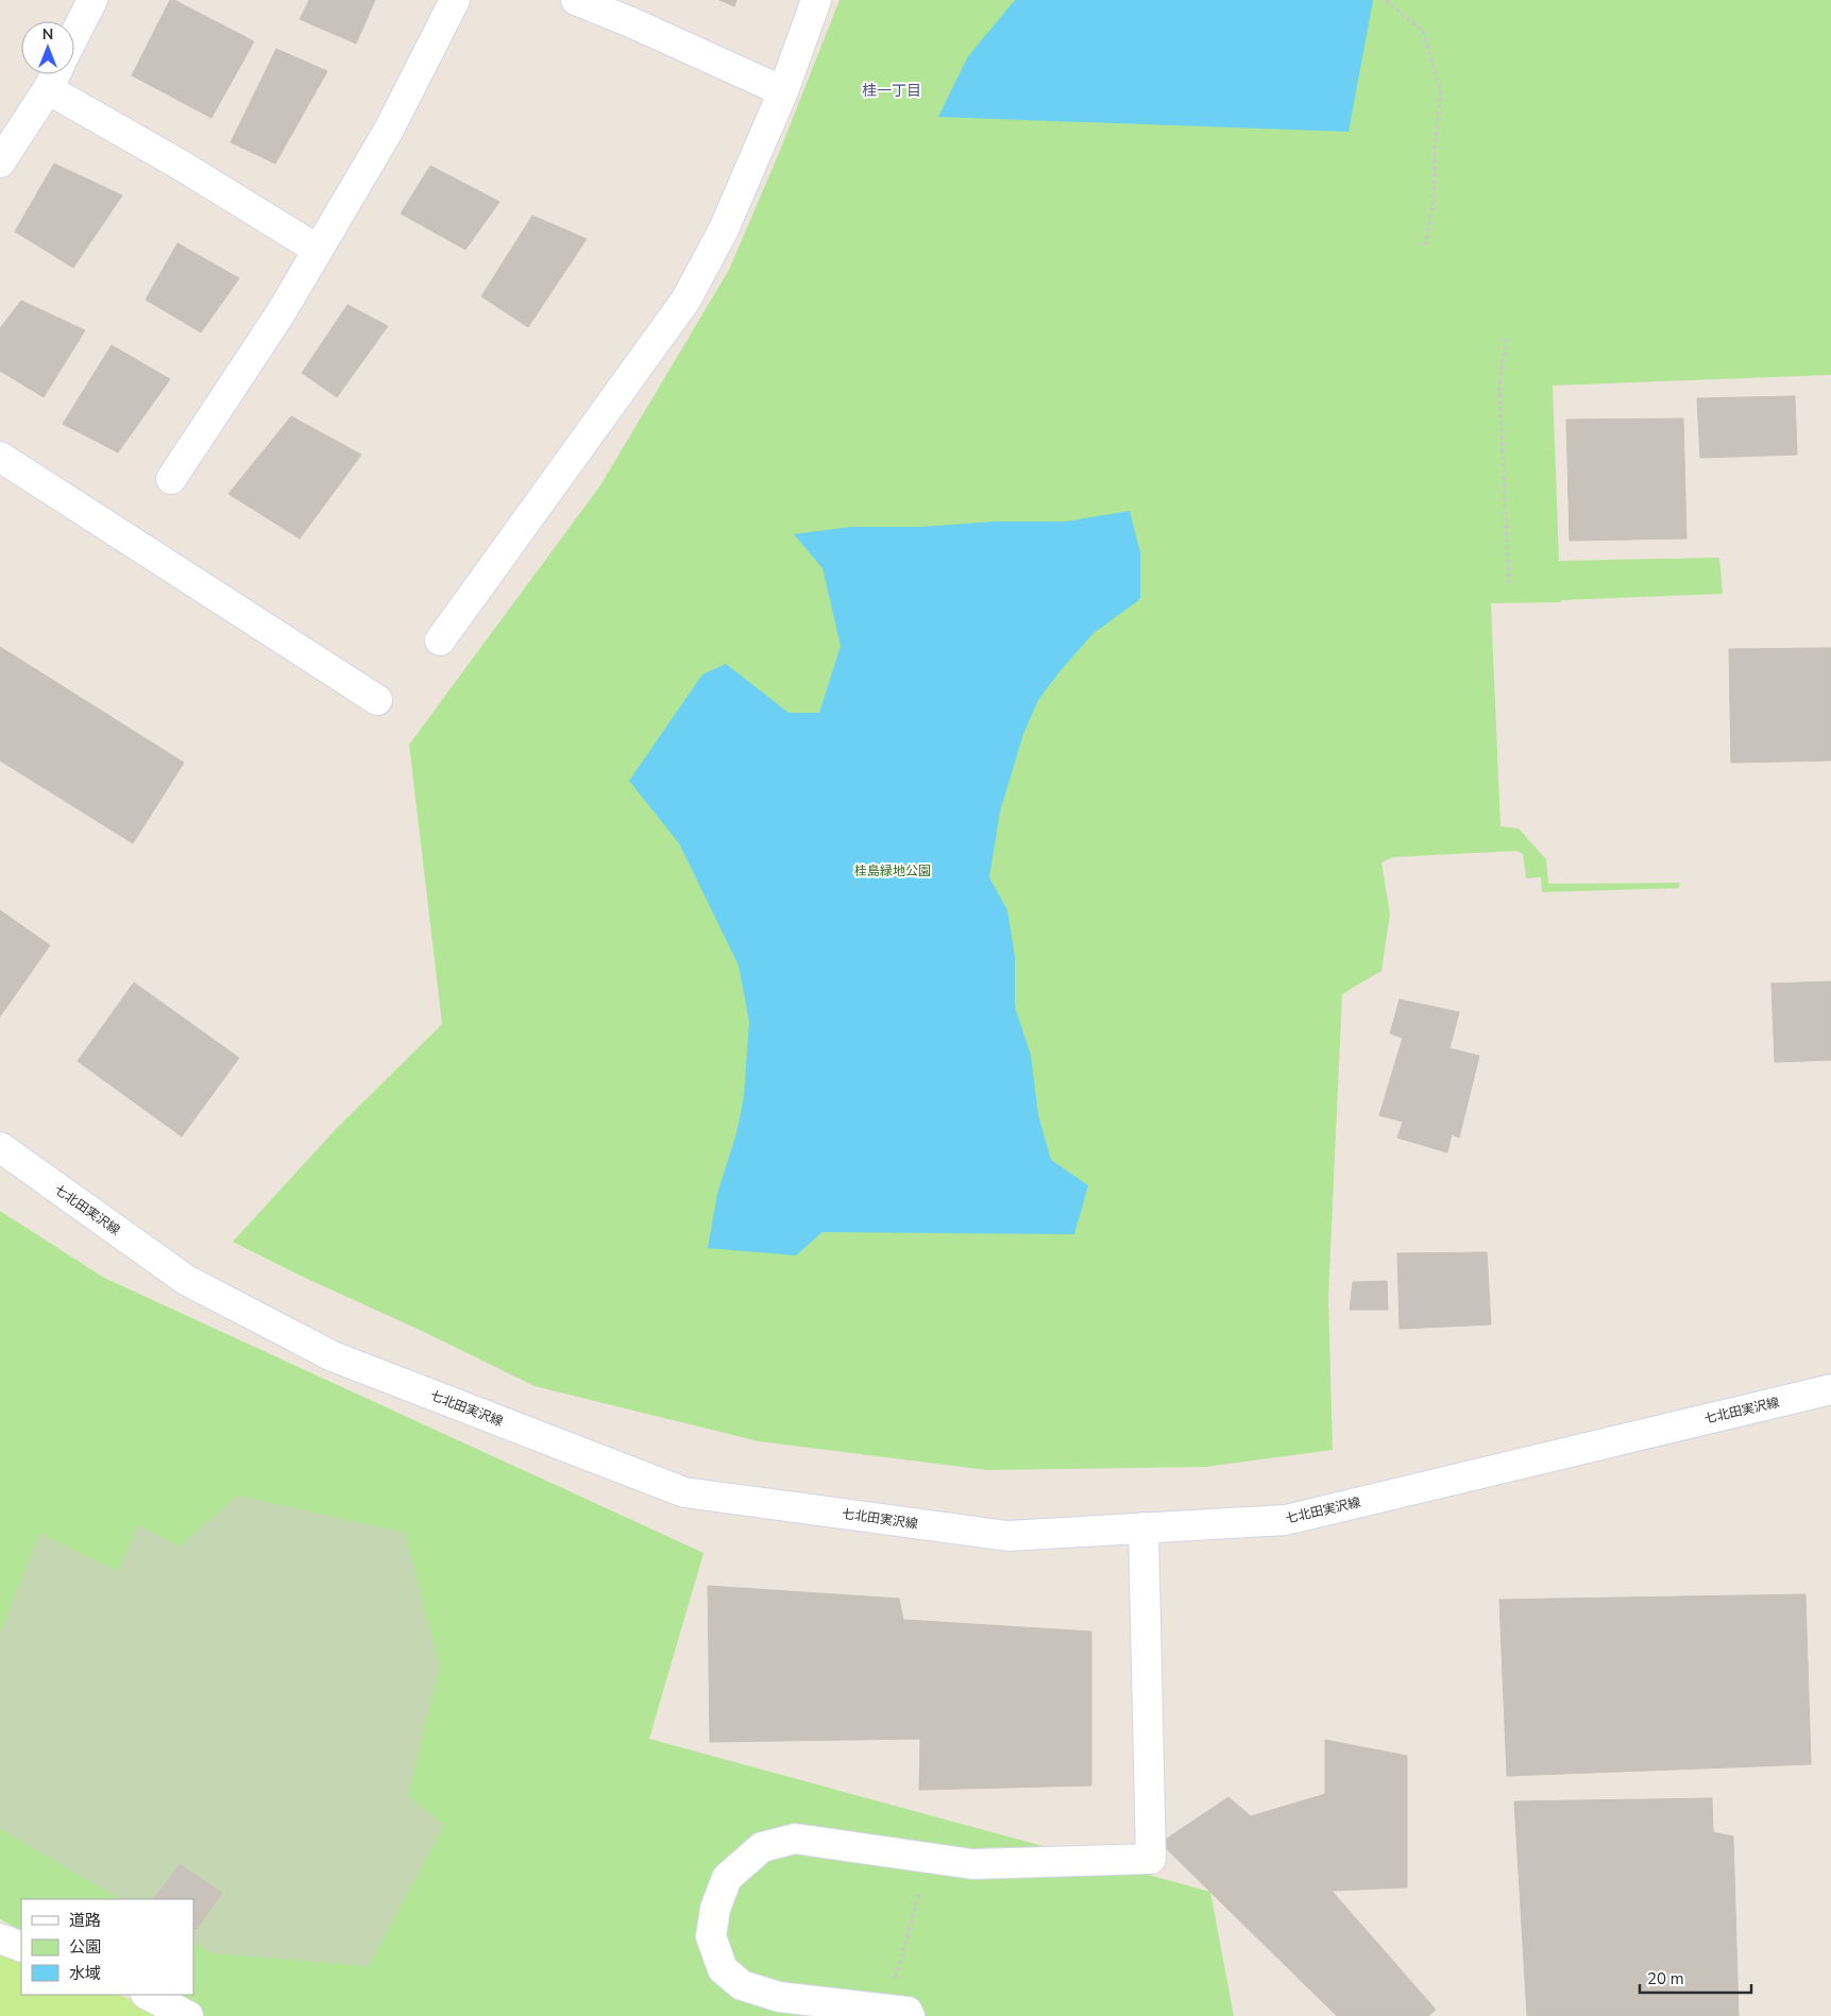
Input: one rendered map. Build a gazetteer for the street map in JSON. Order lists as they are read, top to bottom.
{
  "streets": {
    "street": ["七北田実沢線"]
  },
  "districts": ["桂一丁目"],
  "parks": ["桂島緑地公園"],
  "legend": ["道路", "公園", "水域"],
  "scale_bar": "20 m",
  "north": "top"
}
